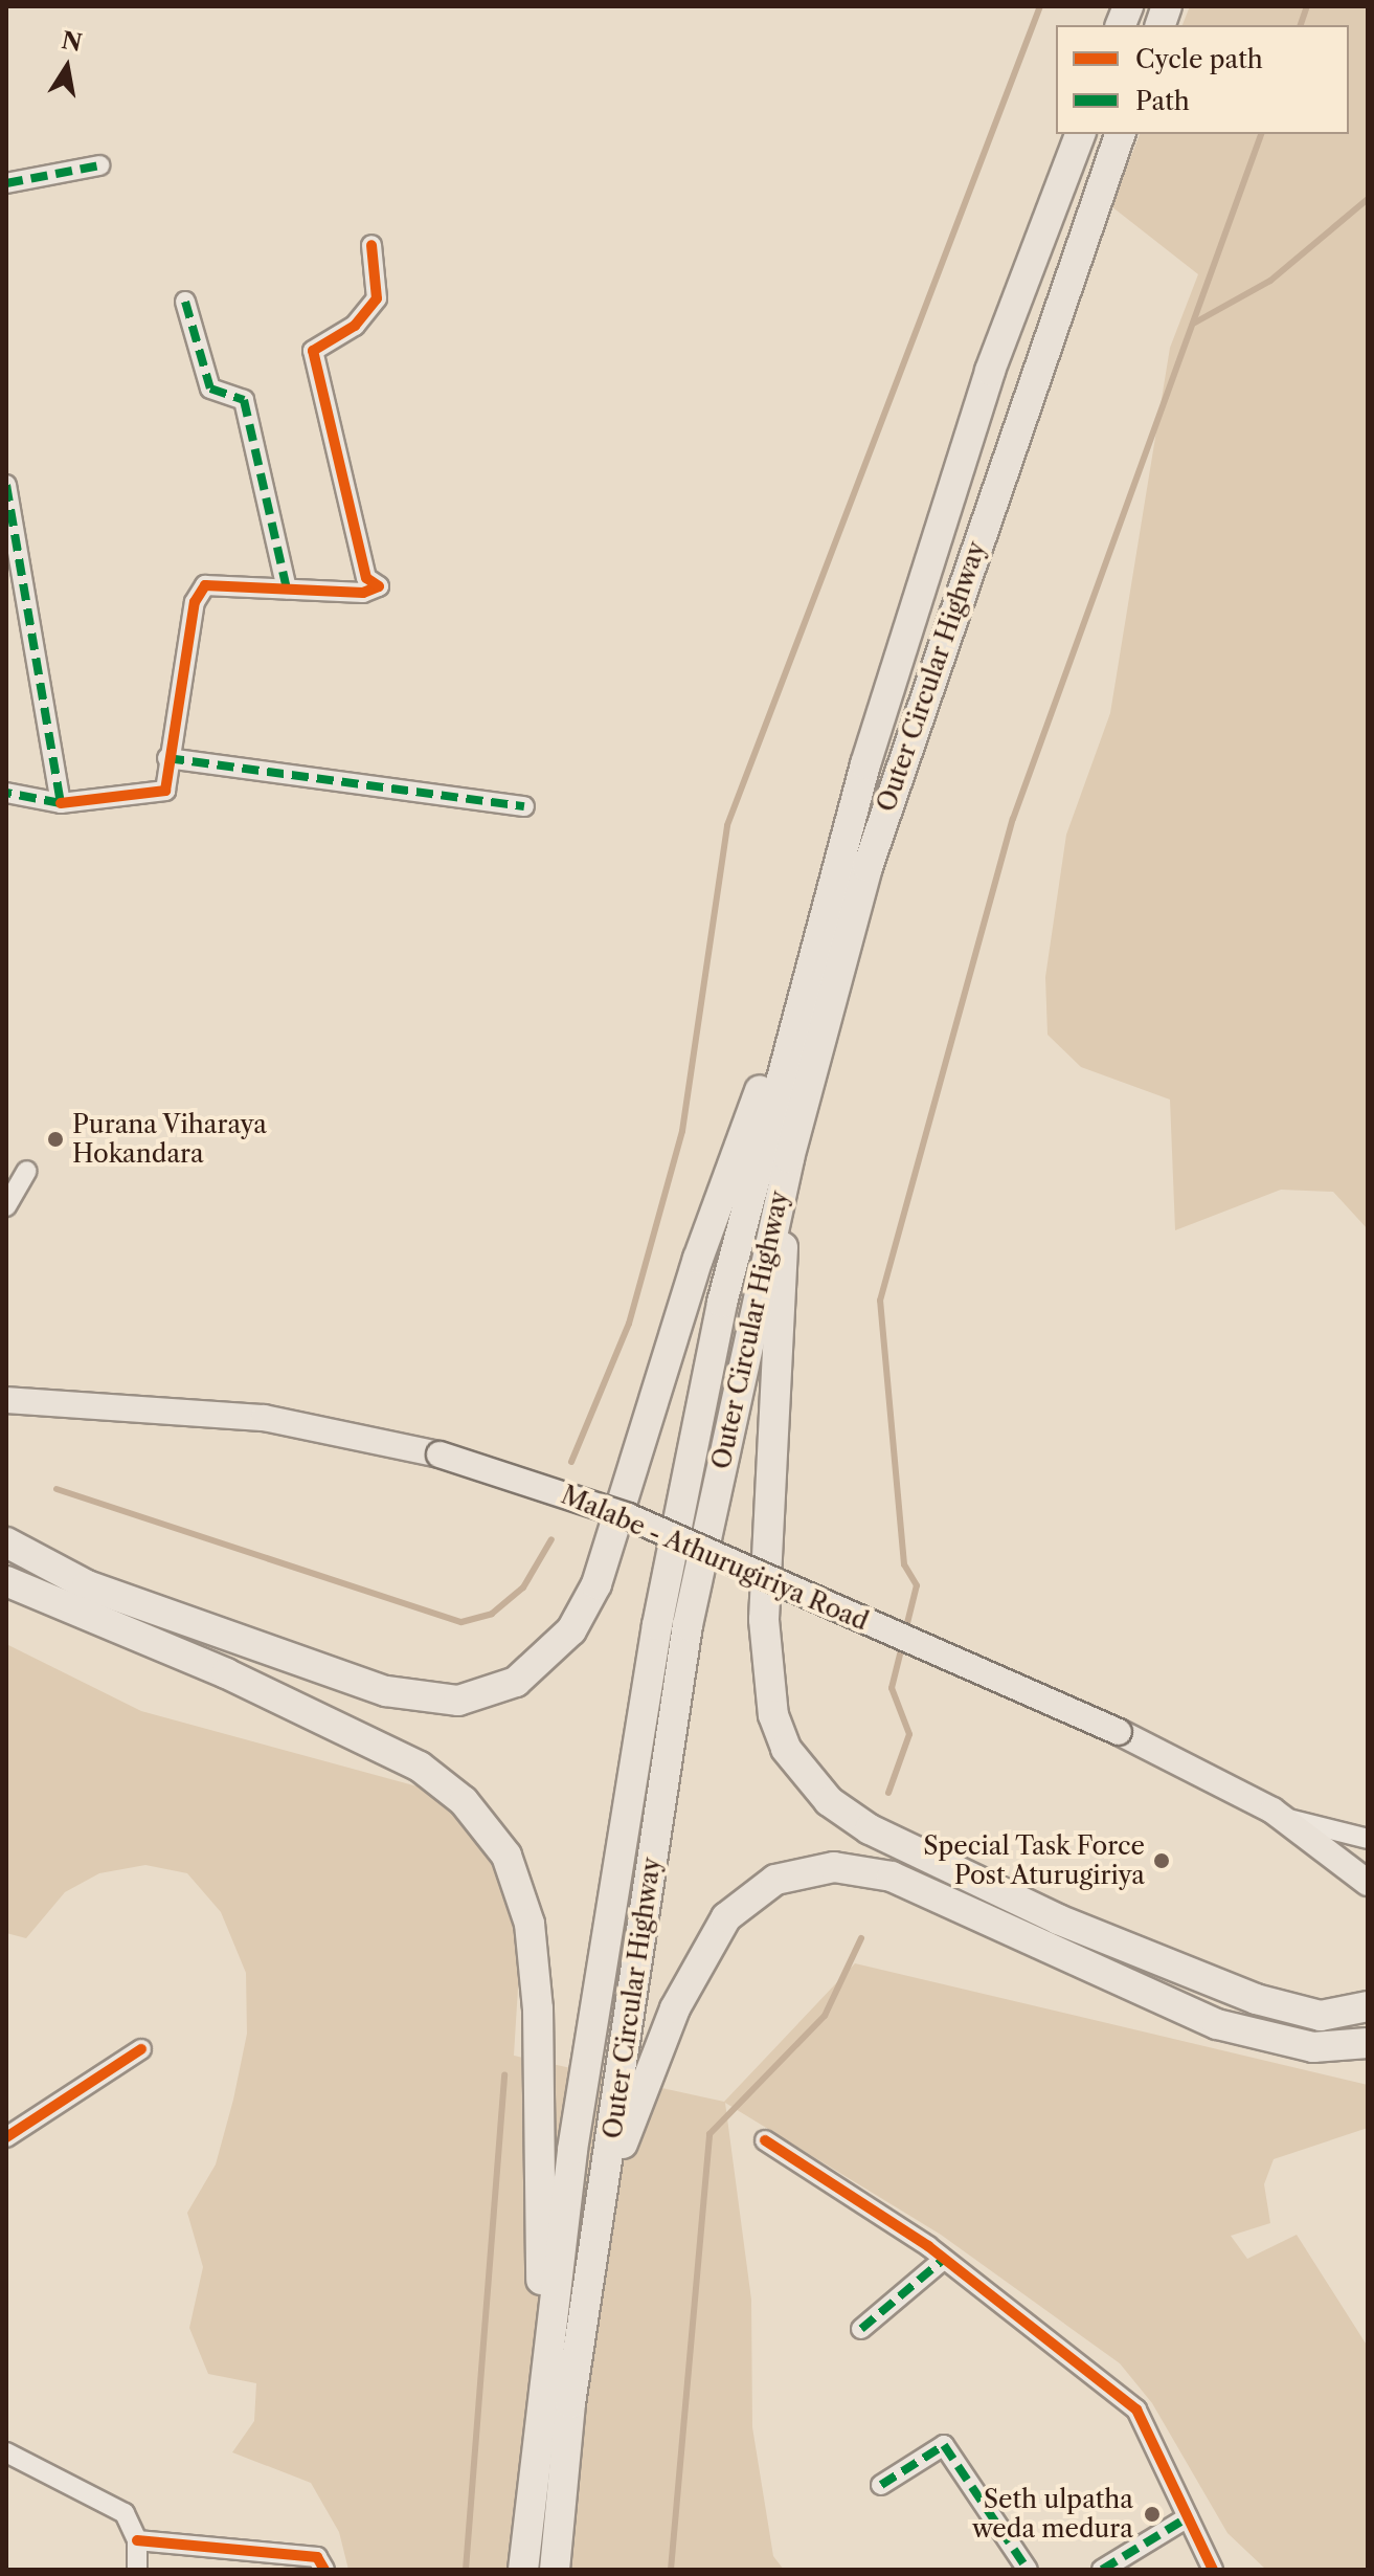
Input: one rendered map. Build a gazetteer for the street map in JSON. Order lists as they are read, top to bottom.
{
  "streets": {
    "highway": ["Outer Circular Highway"],
    "main road": ["Malabe - Athurugiriya Road"]
  },
  "places": ["Purana Viharaya Hokandara", "Special Task Force Post Aturugiriya", "Seth ulpatha weda medura"],
  "legend": ["Cycle path", "Path"],
  "north": "top"
}
